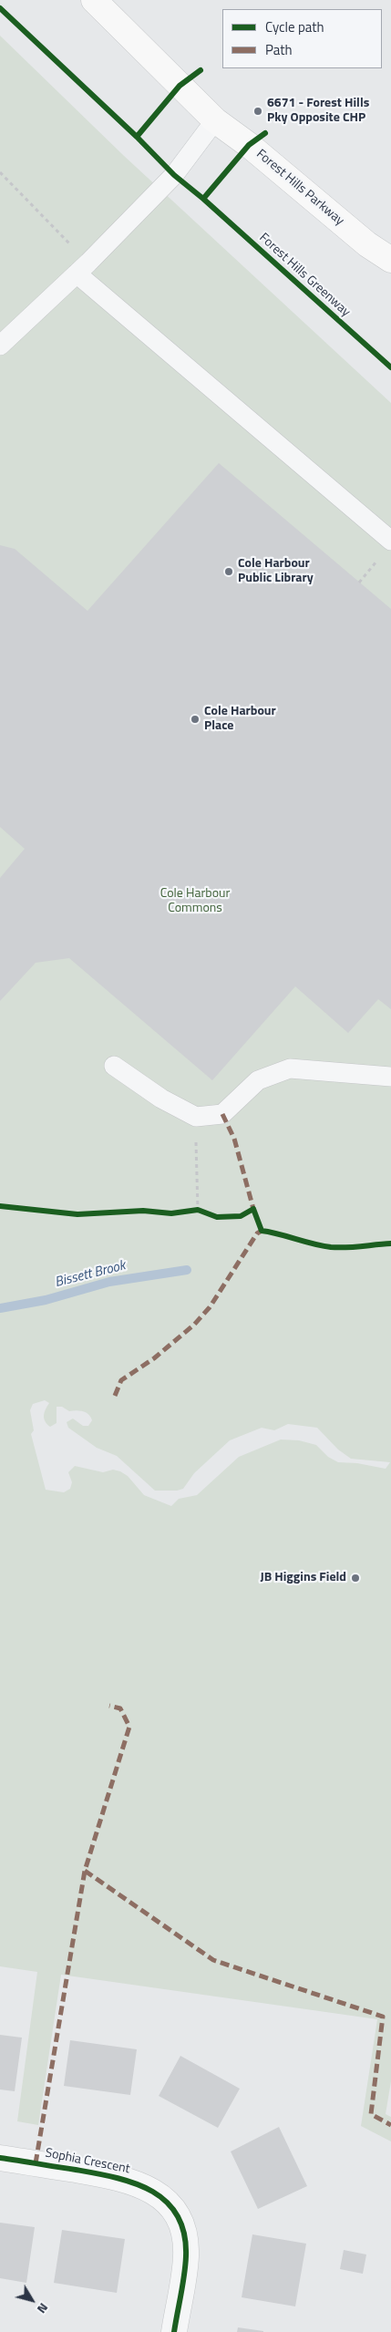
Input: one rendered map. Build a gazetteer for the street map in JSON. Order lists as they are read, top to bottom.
{
  "streets": {
    "main road": ["Forest Hills Parkway"],
    "street": ["Sophia Crescent"],
    "cycle path": ["Forest Hills Greenway"]
  },
  "water": ["Bissett Brook"],
  "parks": ["Cole Harbour Commons"],
  "places": [
    "6671 - Forest Hills Pky Opposite CHP",
    "Cole Harbour Public Library",
    "Cole Harbour Place",
    "JB Higgins Field"
  ],
  "legend": ["Cycle path", "Path"],
  "north": "bottom right"
}
